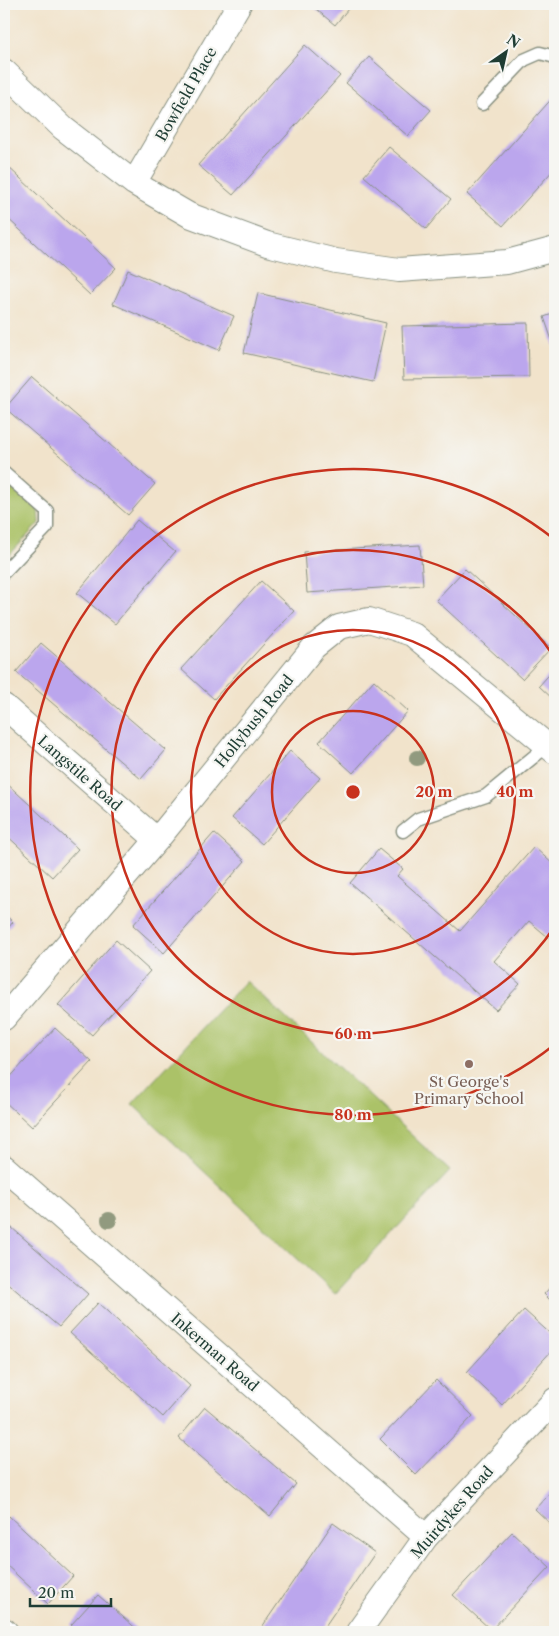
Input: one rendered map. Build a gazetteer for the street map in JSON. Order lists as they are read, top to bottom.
{
  "streets": {
    "street": [
      "Bowfield Place",
      "Hollybush Road",
      "Langstile Road",
      "Inkerman Road",
      "Muirdykes Road"
    ]
  },
  "crossings": [
    ["Hollybush Road", "Langstile Road"],
    ["Inkerman Road", "Muirdykes Road"]
  ],
  "places": ["St George's Primary School"],
  "scale_bar": "20 m",
  "north": "top right",
  "rings": [
    "20 m",
    "40 m",
    "60 m",
    "80 m"
  ]
}
